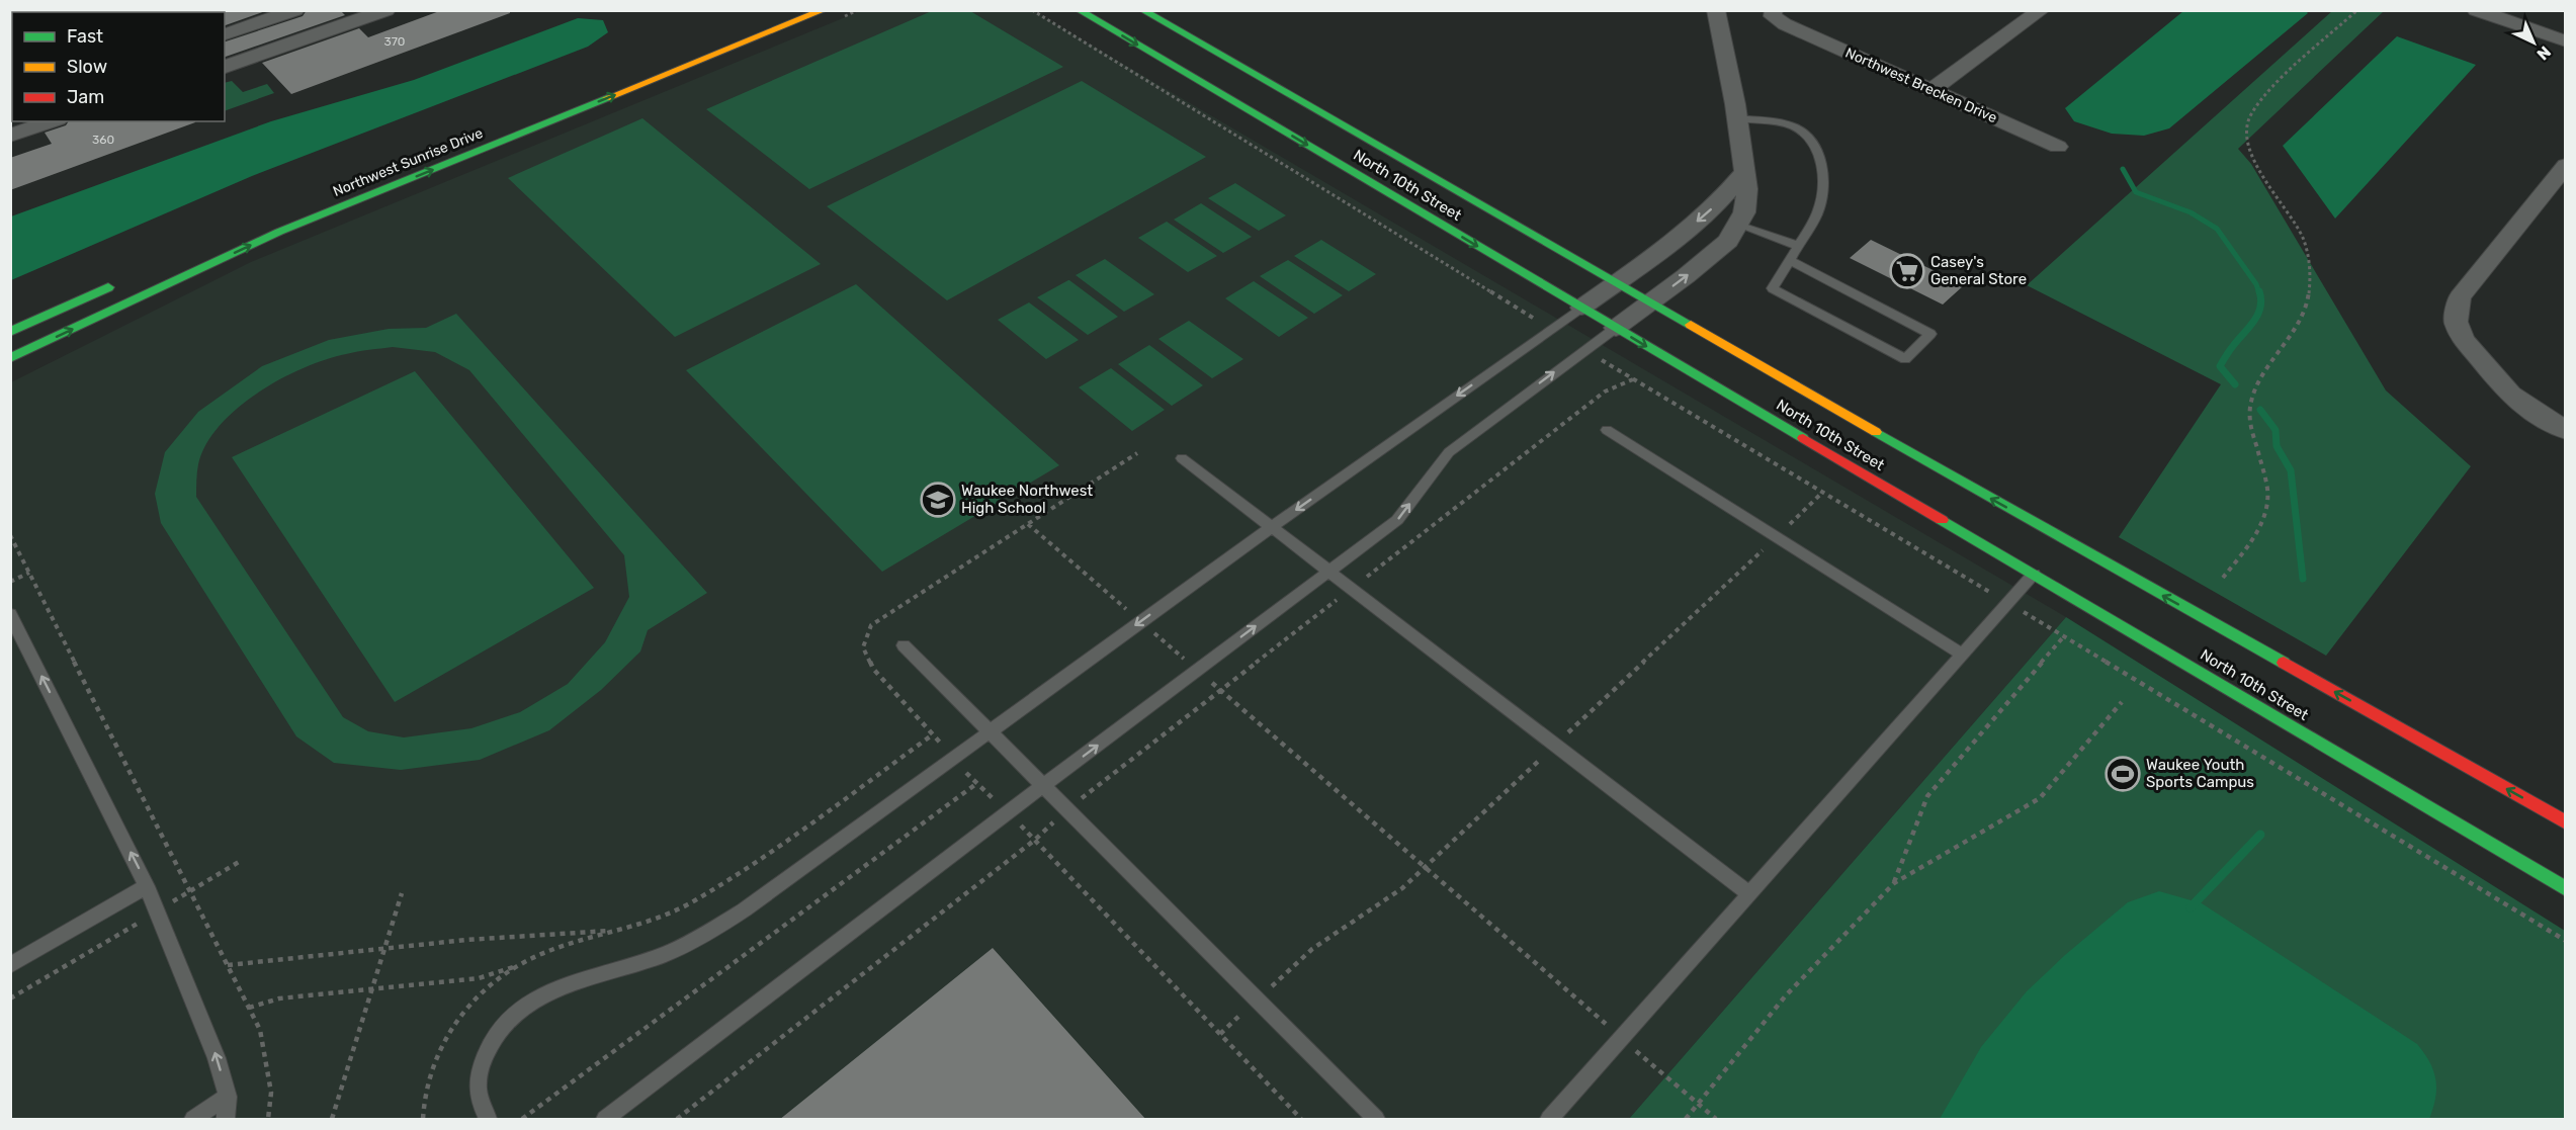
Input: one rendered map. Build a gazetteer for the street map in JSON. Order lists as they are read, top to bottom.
{
  "streets": {
    "main road": ["Northwest Sunrise Drive", "North 10th Street"],
    "street": ["Northwest Brecken Drive"]
  },
  "one_way": ["Northwest Sunrise Drive"],
  "places": {
    "supermarket": ["Casey's General Store"],
    "school or university": ["Waukee Northwest High School"],
    "sports": ["Waukee Youth Sports Campus"]
  },
  "house_numbers": ["370", "360"],
  "legend": ["Fast", "Slow", "Jam"],
  "north": "bottom right"
}
